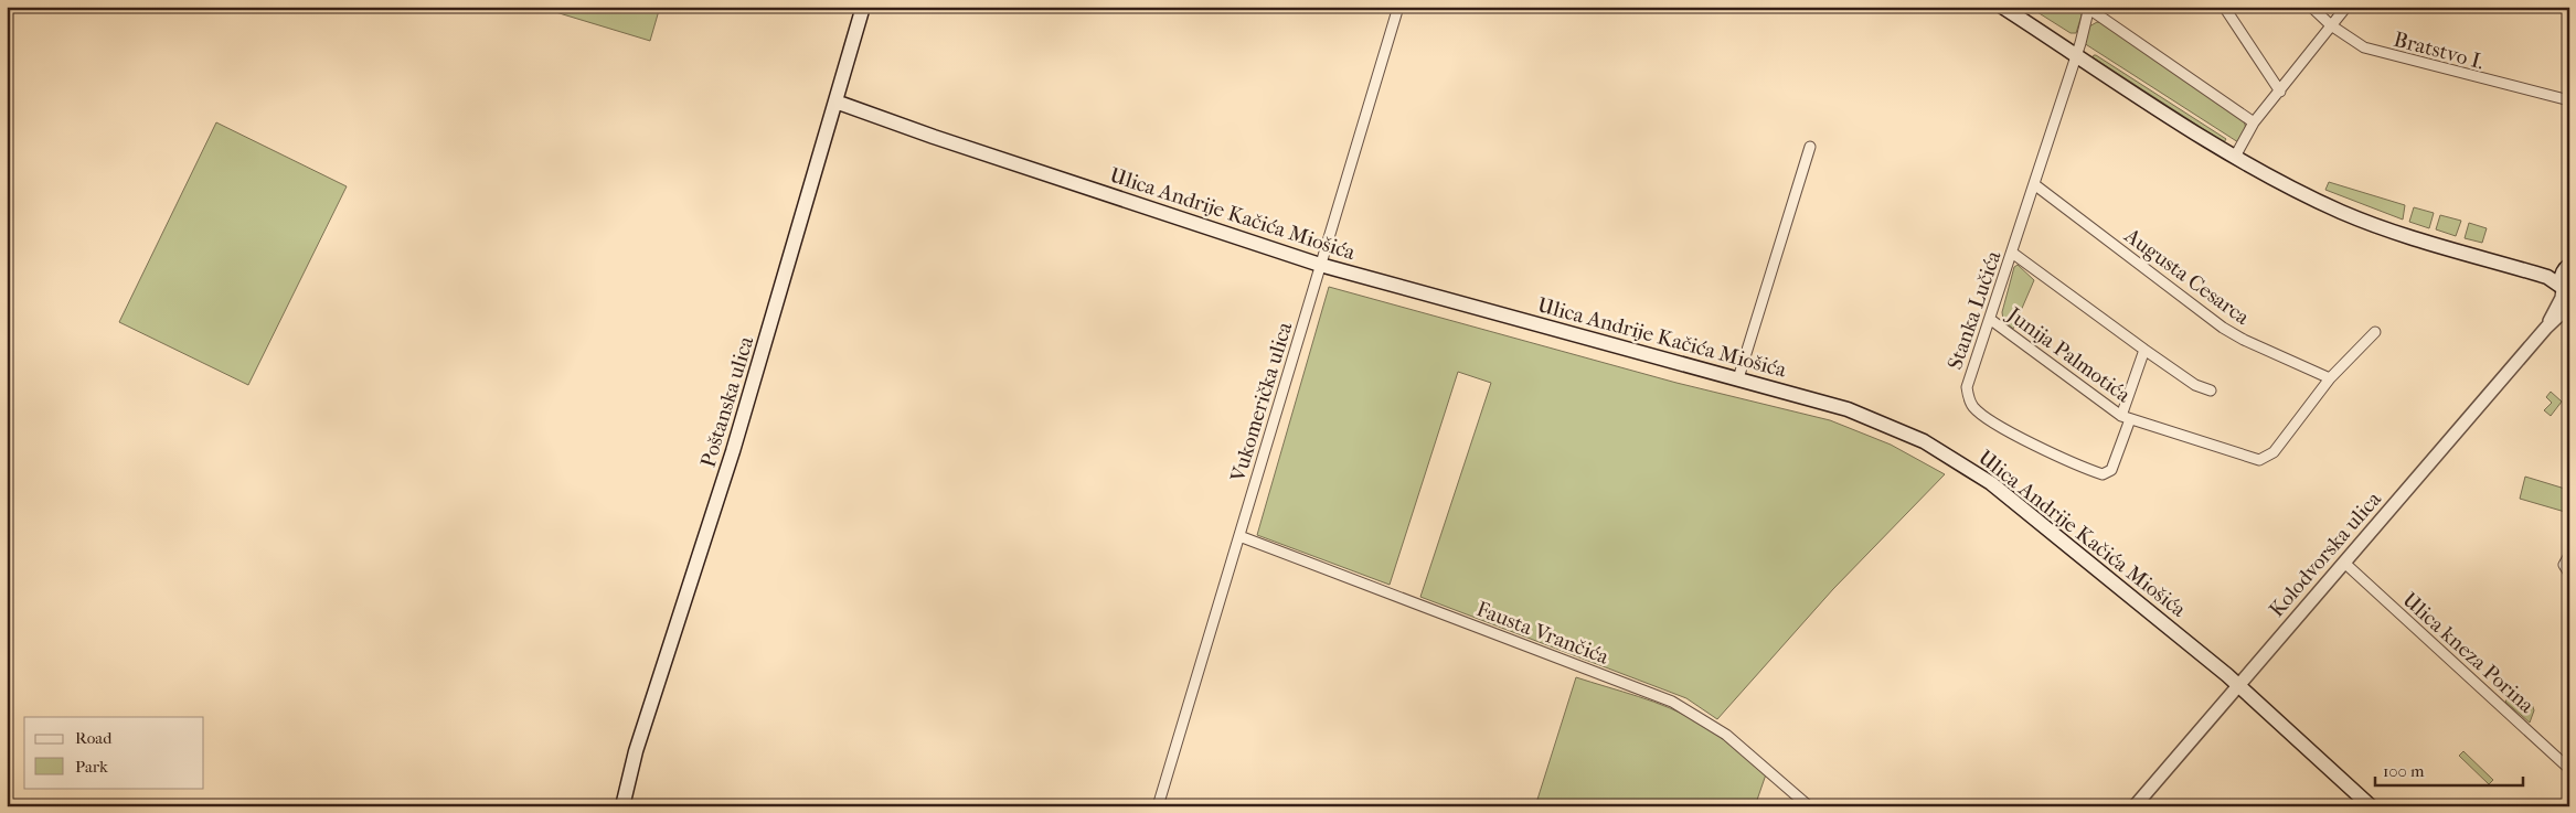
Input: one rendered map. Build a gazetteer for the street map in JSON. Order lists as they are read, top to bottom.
{
  "streets": {
    "main road": ["Ulica Andrije Kačića Miošića", "Poštanska ulica"],
    "street": [
      "Bratstvo I.",
      "Augusta Cesarca",
      "Stanka Lučića",
      "Junija Palmotića",
      "Vukomerička ulica",
      "Kolodvorska ulica",
      "Fausta Vrančića",
      "Ulica kneza Porina"
    ]
  },
  "crossings": [
    ["Ulica Andrije Kačića Miošića", "Poštanska ulica"],
    ["Ulica Andrije Kačića Miošića", "Vukomerička ulica"],
    ["Ulica Andrije Kačića Miošića", "Kolodvorska ulica"],
    ["Augusta Cesarca", "Stanka Lučića"],
    ["Augusta Cesarca", "Junija Palmotića"],
    ["Stanka Lučića", "Junija Palmotića"],
    ["Vukomerička ulica", "Fausta Vrančića"],
    ["Kolodvorska ulica", "Ulica kneza Porina"]
  ],
  "legend": ["Road", "Park"],
  "scale_bar": "100 m"
}
